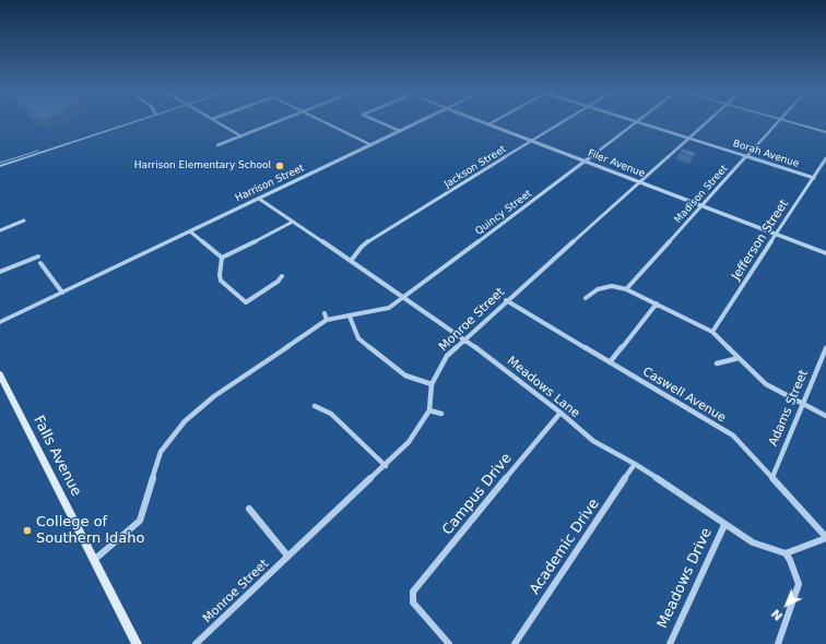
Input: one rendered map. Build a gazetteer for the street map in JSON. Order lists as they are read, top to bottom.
{
  "streets": {
    "main road": ["Falls Avenue"],
    "street": [
      "Borah Avenue",
      "Filer Avenue",
      "Jackson Street",
      "Harrison Street",
      "Madison Street",
      "Quincy Street",
      "Jefferson Street",
      "Monroe Street",
      "Meadows Lane",
      "Caswell Avenue",
      "Adams Street",
      "Campus Drive",
      "Academic Drive",
      "Meadows Drive"
    ]
  },
  "crossings": [
    ["Borah Avenue", "Madison Street"],
    ["Borah Avenue", "Quincy Street"],
    ["Borah Avenue", "Jefferson Street"],
    ["Borah Avenue", "Monroe Street"],
    ["Filer Avenue", "Jackson Street"],
    ["Filer Avenue", "Madison Street"],
    ["Filer Avenue", "Quincy Street"],
    ["Filer Avenue", "Jefferson Street"],
    ["Filer Avenue", "Monroe Street"],
    ["Jackson Street", "Meadows Lane"],
    ["Harrison Street", "Meadows Lane"],
    ["Quincy Street", "Meadows Lane"],
    ["Quincy Street", "Falls Avenue"],
    ["Monroe Street", "Meadows Lane"],
    ["Monroe Street", "Caswell Avenue"],
    ["Meadows Lane", "Campus Drive"],
    ["Meadows Lane", "Academic Drive"],
    ["Meadows Lane", "Meadows Drive"],
    ["Caswell Avenue", "Adams Street"]
  ],
  "places": ["Harrison Elementary School", "College of Southern Idaho"],
  "north": "bottom left"
}
